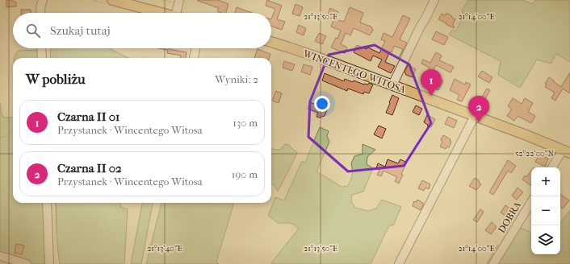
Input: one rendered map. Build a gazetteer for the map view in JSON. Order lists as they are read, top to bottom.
{
  "streets": {
    "main road": ["WINCENTEGO WITOSA"],
    "street": ["DOBRA"]
  },
  "page": {
    "search": "Szukaj tutaj",
    "heading": ["W pobliżu", "Wyniki: 2"],
    "pins": ["1", "2"],
    "list": [
      {
        "mark": "1",
        "name": "Czarna II 01",
        "note": "Przystanek · Wincentego Witosa",
        "value": "130 m"
      },
      {
        "mark": "2",
        "name": "Czarna II 02",
        "note": "Przystanek · Wincentego Witosa",
        "value": "190 m"
      }
    ],
    "map_buttons": ["+", "−"]
  },
  "coordinates": [
    "21°13'50\"E",
    "21°14'00\"E",
    "52°22'00\"N",
    "21°13'40\"E"
  ]
}
